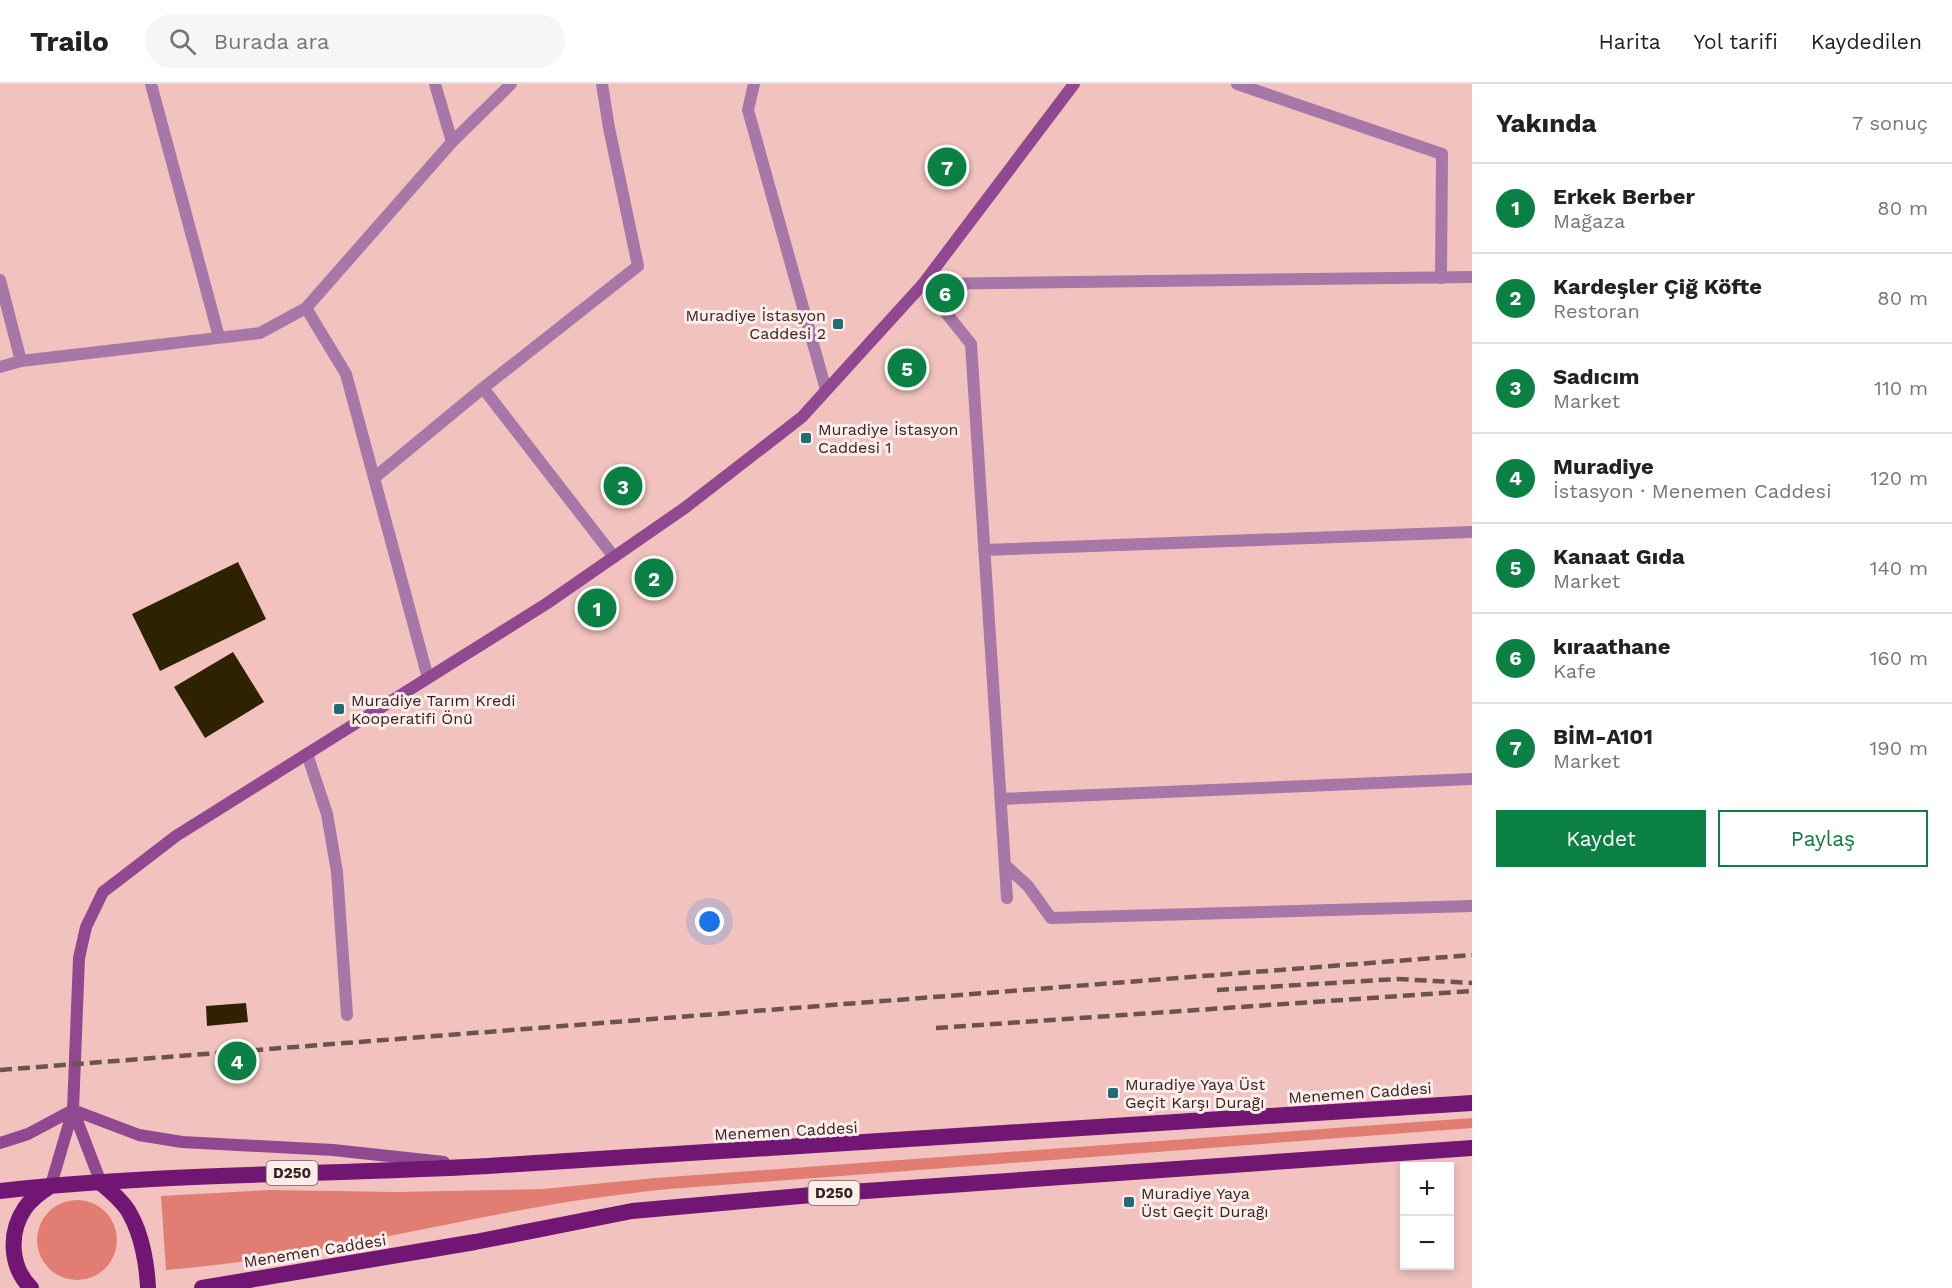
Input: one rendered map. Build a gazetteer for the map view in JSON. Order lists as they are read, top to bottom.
{
  "streets": {
    "highway": ["Menemen Caddesi", "D250"]
  },
  "places": {
    "transit": [
      "Muradiye İstasyon Caddesi 2",
      "Muradiye İstasyon Caddesi 1",
      "Muradiye Tarım Kredi Kooperatifi Önü",
      "Muradiye Yaya Üst Geçit Karşı Durağı",
      "Muradiye Yaya Üst Geçit Durağı"
    ]
  },
  "page": {
    "header": "Trailo",
    "search": "Burada ara",
    "nav": ["Harita", "Yol tarifi", "Kaydedilen"],
    "heading": ["Yakında", "7 sonuç"],
    "pins": [
      "7",
      "6",
      "5",
      "3",
      "2",
      "1",
      "4"
    ],
    "list": [
      {
        "mark": "1",
        "name": "Erkek Berber",
        "note": "Mağaza",
        "value": "80 m"
      },
      {
        "mark": "2",
        "name": "Kardeşler Çiğ Köfte",
        "note": "Restoran",
        "value": "80 m"
      },
      {
        "mark": "3",
        "name": "Sadıcım",
        "note": "Market",
        "value": "110 m"
      },
      {
        "mark": "4",
        "name": "Muradiye",
        "note": "İstasyon · Menemen Caddesi",
        "value": "120 m"
      },
      {
        "mark": "5",
        "name": "Kanaat Gıda",
        "note": "Market",
        "value": "140 m"
      },
      {
        "mark": "6",
        "name": "kıraathane",
        "note": "Kafe",
        "value": "160 m"
      },
      {
        "mark": "7",
        "name": "BİM-A101",
        "note": "Market",
        "value": "190 m"
      }
    ],
    "buttons": ["Kaydet", "Paylaş"],
    "map_buttons": ["+", "−"]
  }
}
